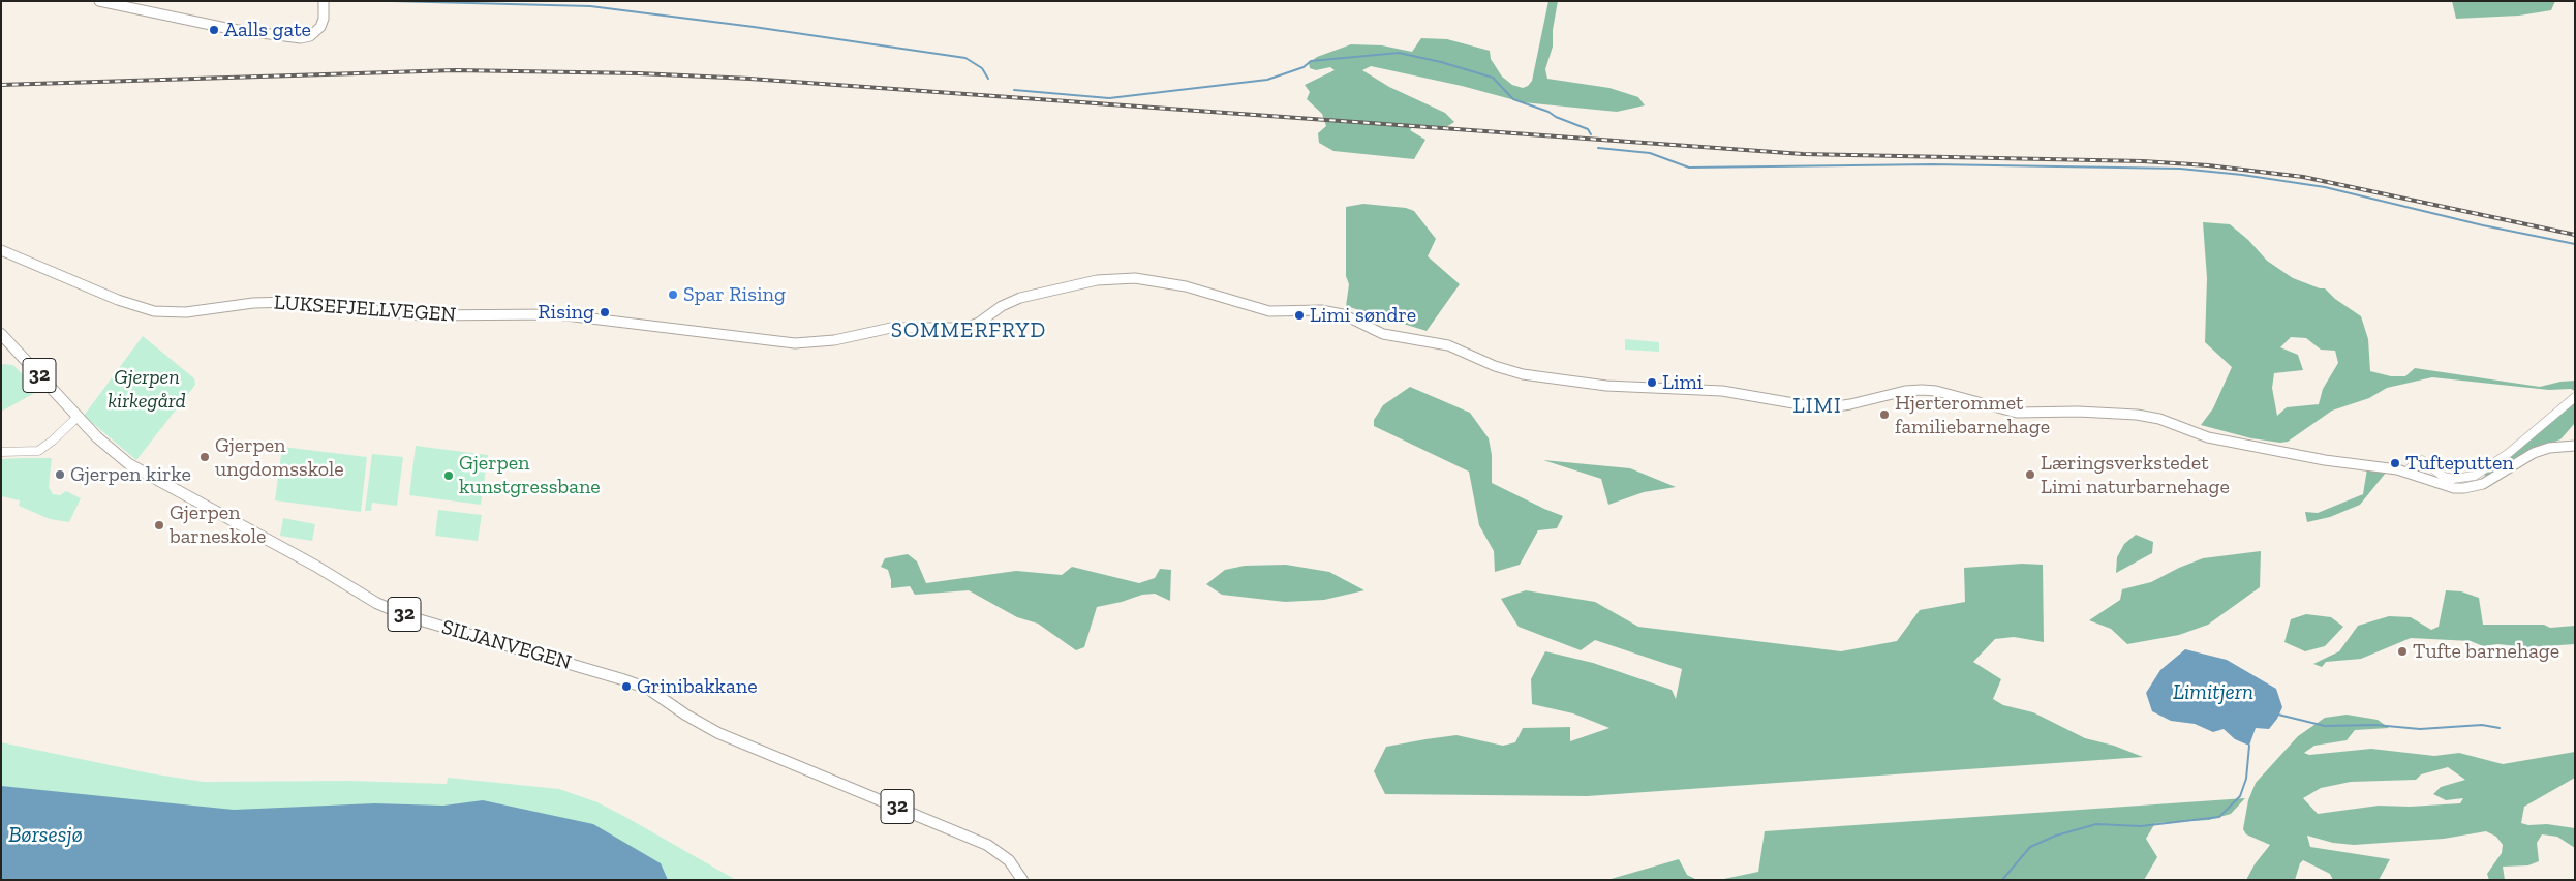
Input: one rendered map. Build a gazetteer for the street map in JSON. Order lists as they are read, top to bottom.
{
  "streets": {
    "main road": ["LUKSEFJELLVEGEN", "32", "SILJANVEGEN"]
  },
  "districts": ["SOMMERFRYD", "LIMI"],
  "water": ["Limitjern", "Børsesjø"],
  "parks": ["Gjerpen kirkegård"],
  "places": [
    "Aalls gate",
    "Spar Rising",
    "Rising",
    "Limi søndre",
    "Limi",
    "Hjerterommet familiebarnehage",
    "Gjerpen ungdomsskole",
    "Tufteputten",
    "Gjerpen kirke",
    "Læringsverkstedet Limi naturbarnehage",
    "Gjerpen kunstgressbane",
    "Gjerpen barneskole",
    "Tufte barnehage",
    "Grinibakkane"
  ]
}
